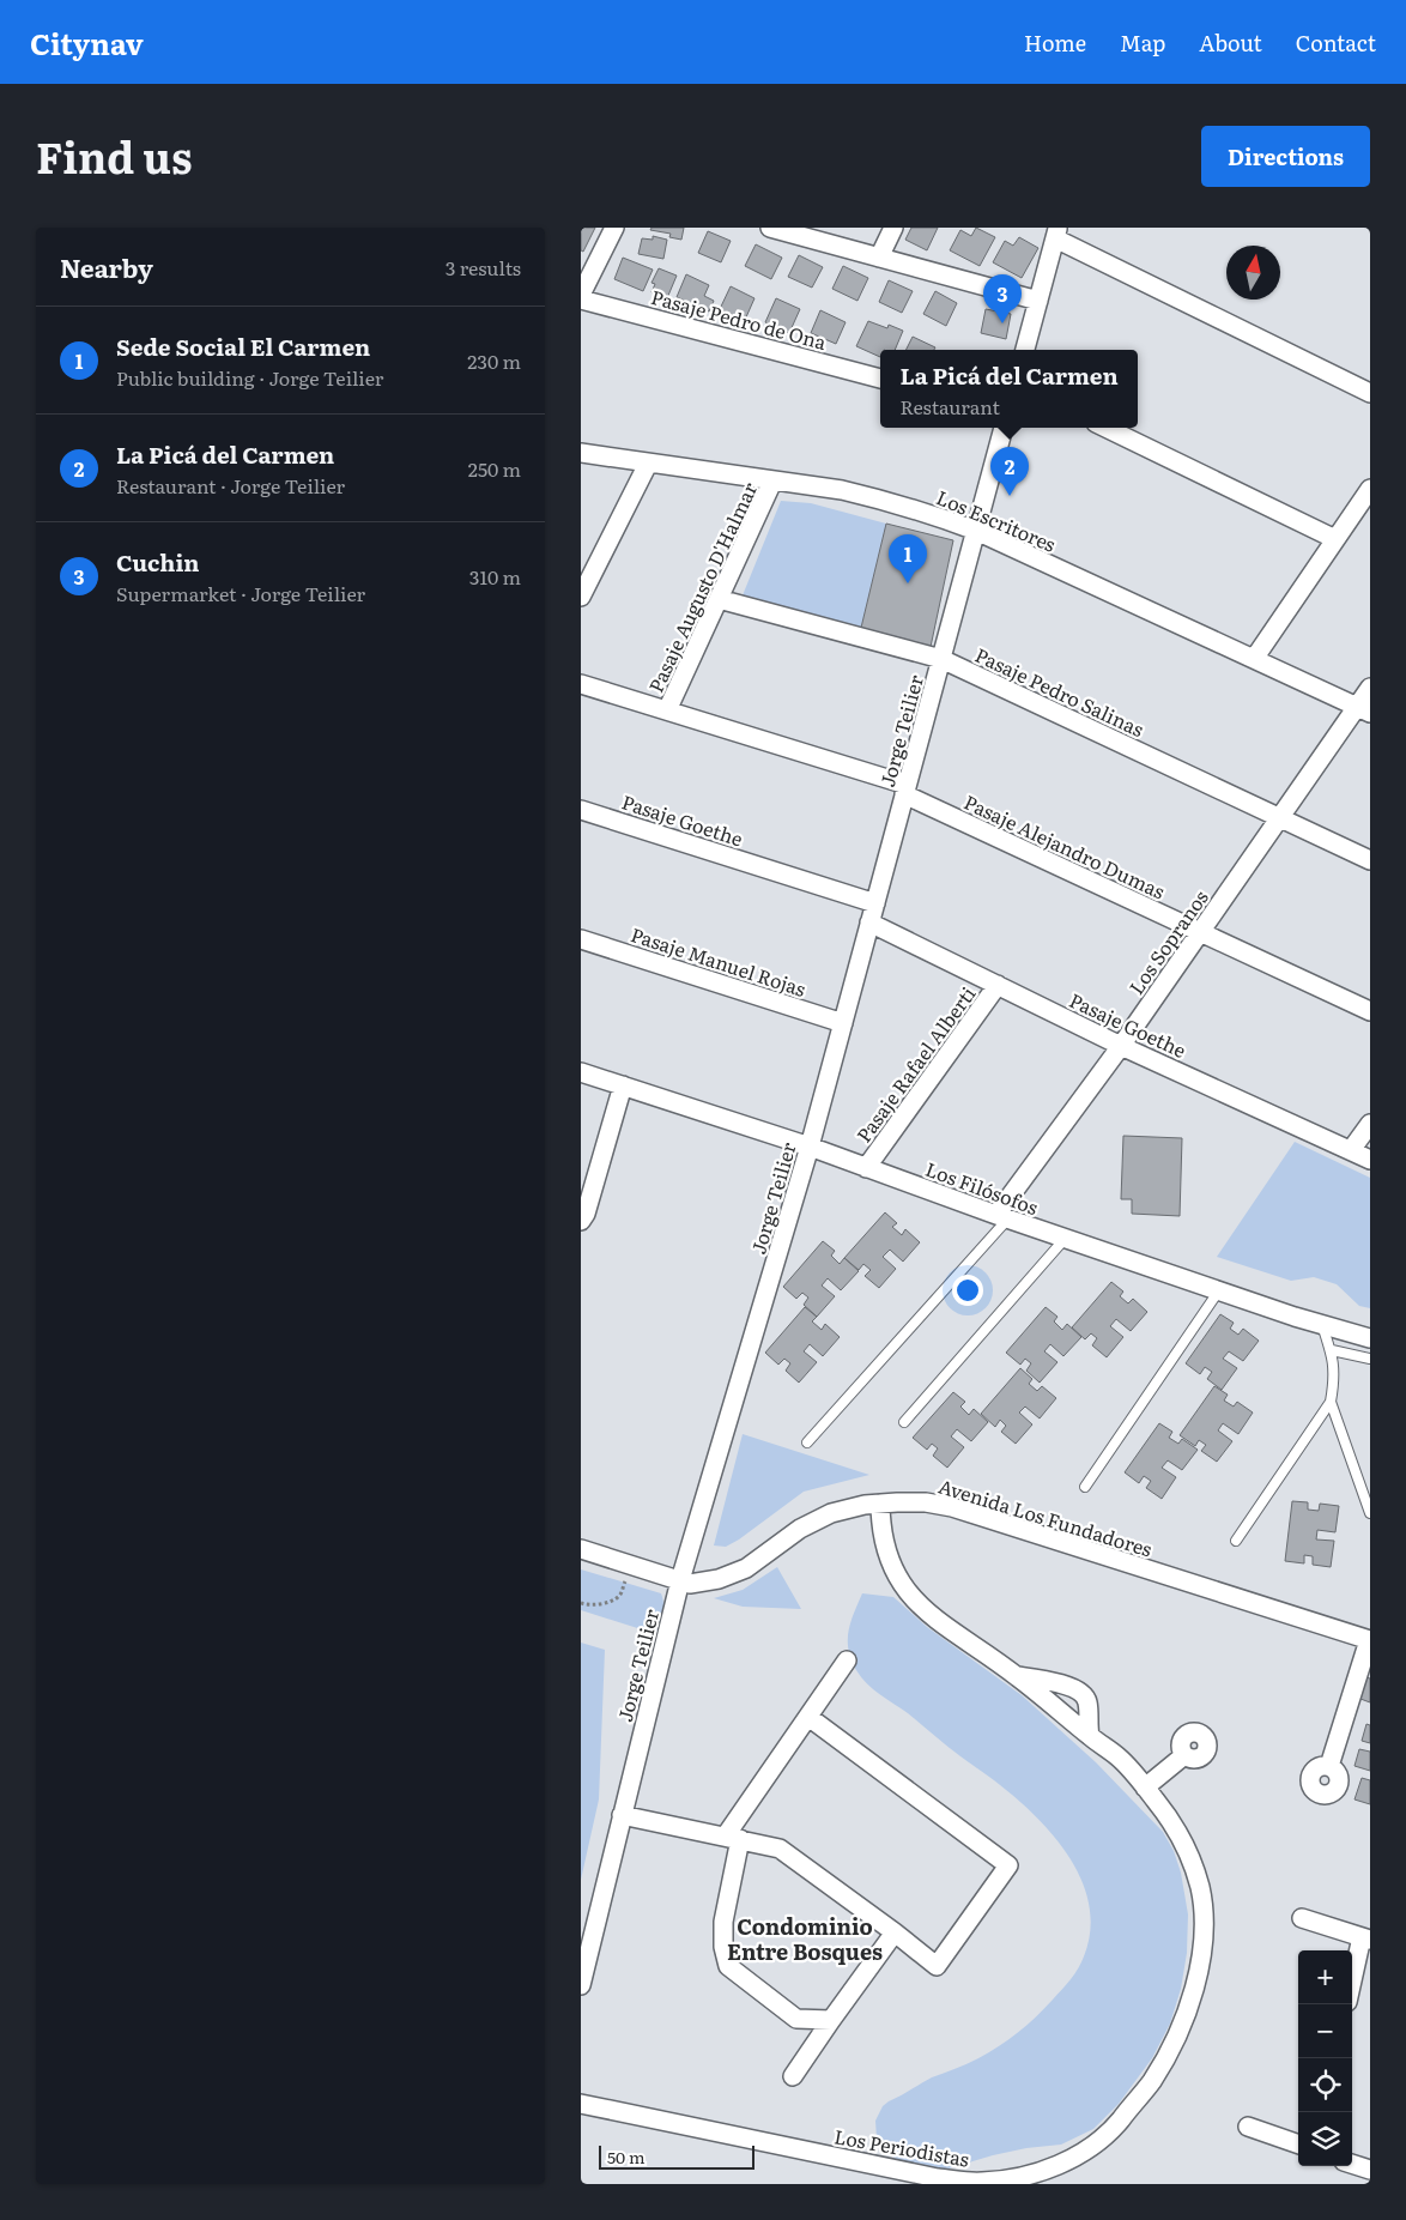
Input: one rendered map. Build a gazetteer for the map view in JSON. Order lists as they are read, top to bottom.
{
  "streets": {
    "street": [
      "Pasaje Pedro de Ona",
      "Los Escritores",
      "Pasaje Augusto D'Halmar",
      "Pasaje Pedro Salinas",
      "Jorge Teilier",
      "Pasaje Goethe",
      "Pasaje Alejandro Dumas",
      "Los Sopranos",
      "Pasaje Manuel Rojas",
      "Pasaje Rafael Alberti",
      "Los Filósofos",
      "Avenida Los Fundadores",
      "Los Periodistas"
    ]
  },
  "crossings": [
    ["Los Escritores", "Pasaje Augusto D'Halmar"],
    ["Los Escritores", "Jorge Teilier"],
    ["Los Escritores", "Los Sopranos"],
    ["Pasaje Augusto D'Halmar", "Pasaje Pedro Salinas"],
    ["Pasaje Augusto D'Halmar", "Pasaje Alejandro Dumas"],
    ["Pasaje Pedro Salinas", "Jorge Teilier"],
    ["Pasaje Pedro Salinas", "Los Sopranos"],
    ["Jorge Teilier", "Pasaje Goethe"],
    ["Jorge Teilier", "Pasaje Alejandro Dumas"],
    ["Jorge Teilier", "Pasaje Manuel Rojas"],
    ["Jorge Teilier", "Los Filósofos"],
    ["Jorge Teilier", "Avenida Los Fundadores"],
    ["Pasaje Goethe", "Los Sopranos"],
    ["Pasaje Goethe", "Pasaje Rafael Alberti"],
    ["Pasaje Alejandro Dumas", "Los Sopranos"],
    ["Los Sopranos", "Los Filósofos"],
    ["Pasaje Rafael Alberti", "Los Filósofos"],
    ["Avenida Los Fundadores", "Los Periodistas"]
  ],
  "districts": ["Condominio Entre Bosques"],
  "scale_bar": "50 m",
  "north": "top",
  "page": {
    "header": "Citynav",
    "nav": [
      "Home",
      "Map",
      "About",
      "Contact"
    ],
    "title": "Find us",
    "buttons": "Directions",
    "heading": ["Nearby", "3 results"],
    "pins": ["3", "2", "1"],
    "list": [
      {
        "mark": "1",
        "name": "Sede Social El Carmen",
        "note": "Public building · Jorge Teilier",
        "value": "230 m"
      },
      {
        "mark": "2",
        "name": "La Picá del Carmen",
        "note": "Restaurant · Jorge Teilier",
        "value": "250 m"
      },
      {
        "mark": "3",
        "name": "Cuchin",
        "note": "Supermarket · Jorge Teilier",
        "value": "310 m"
      }
    ],
    "popup": ["La Picá del Carmen", "Restaurant"],
    "map_buttons": ["+", "−"],
    "scale": "50 m"
  }
}
